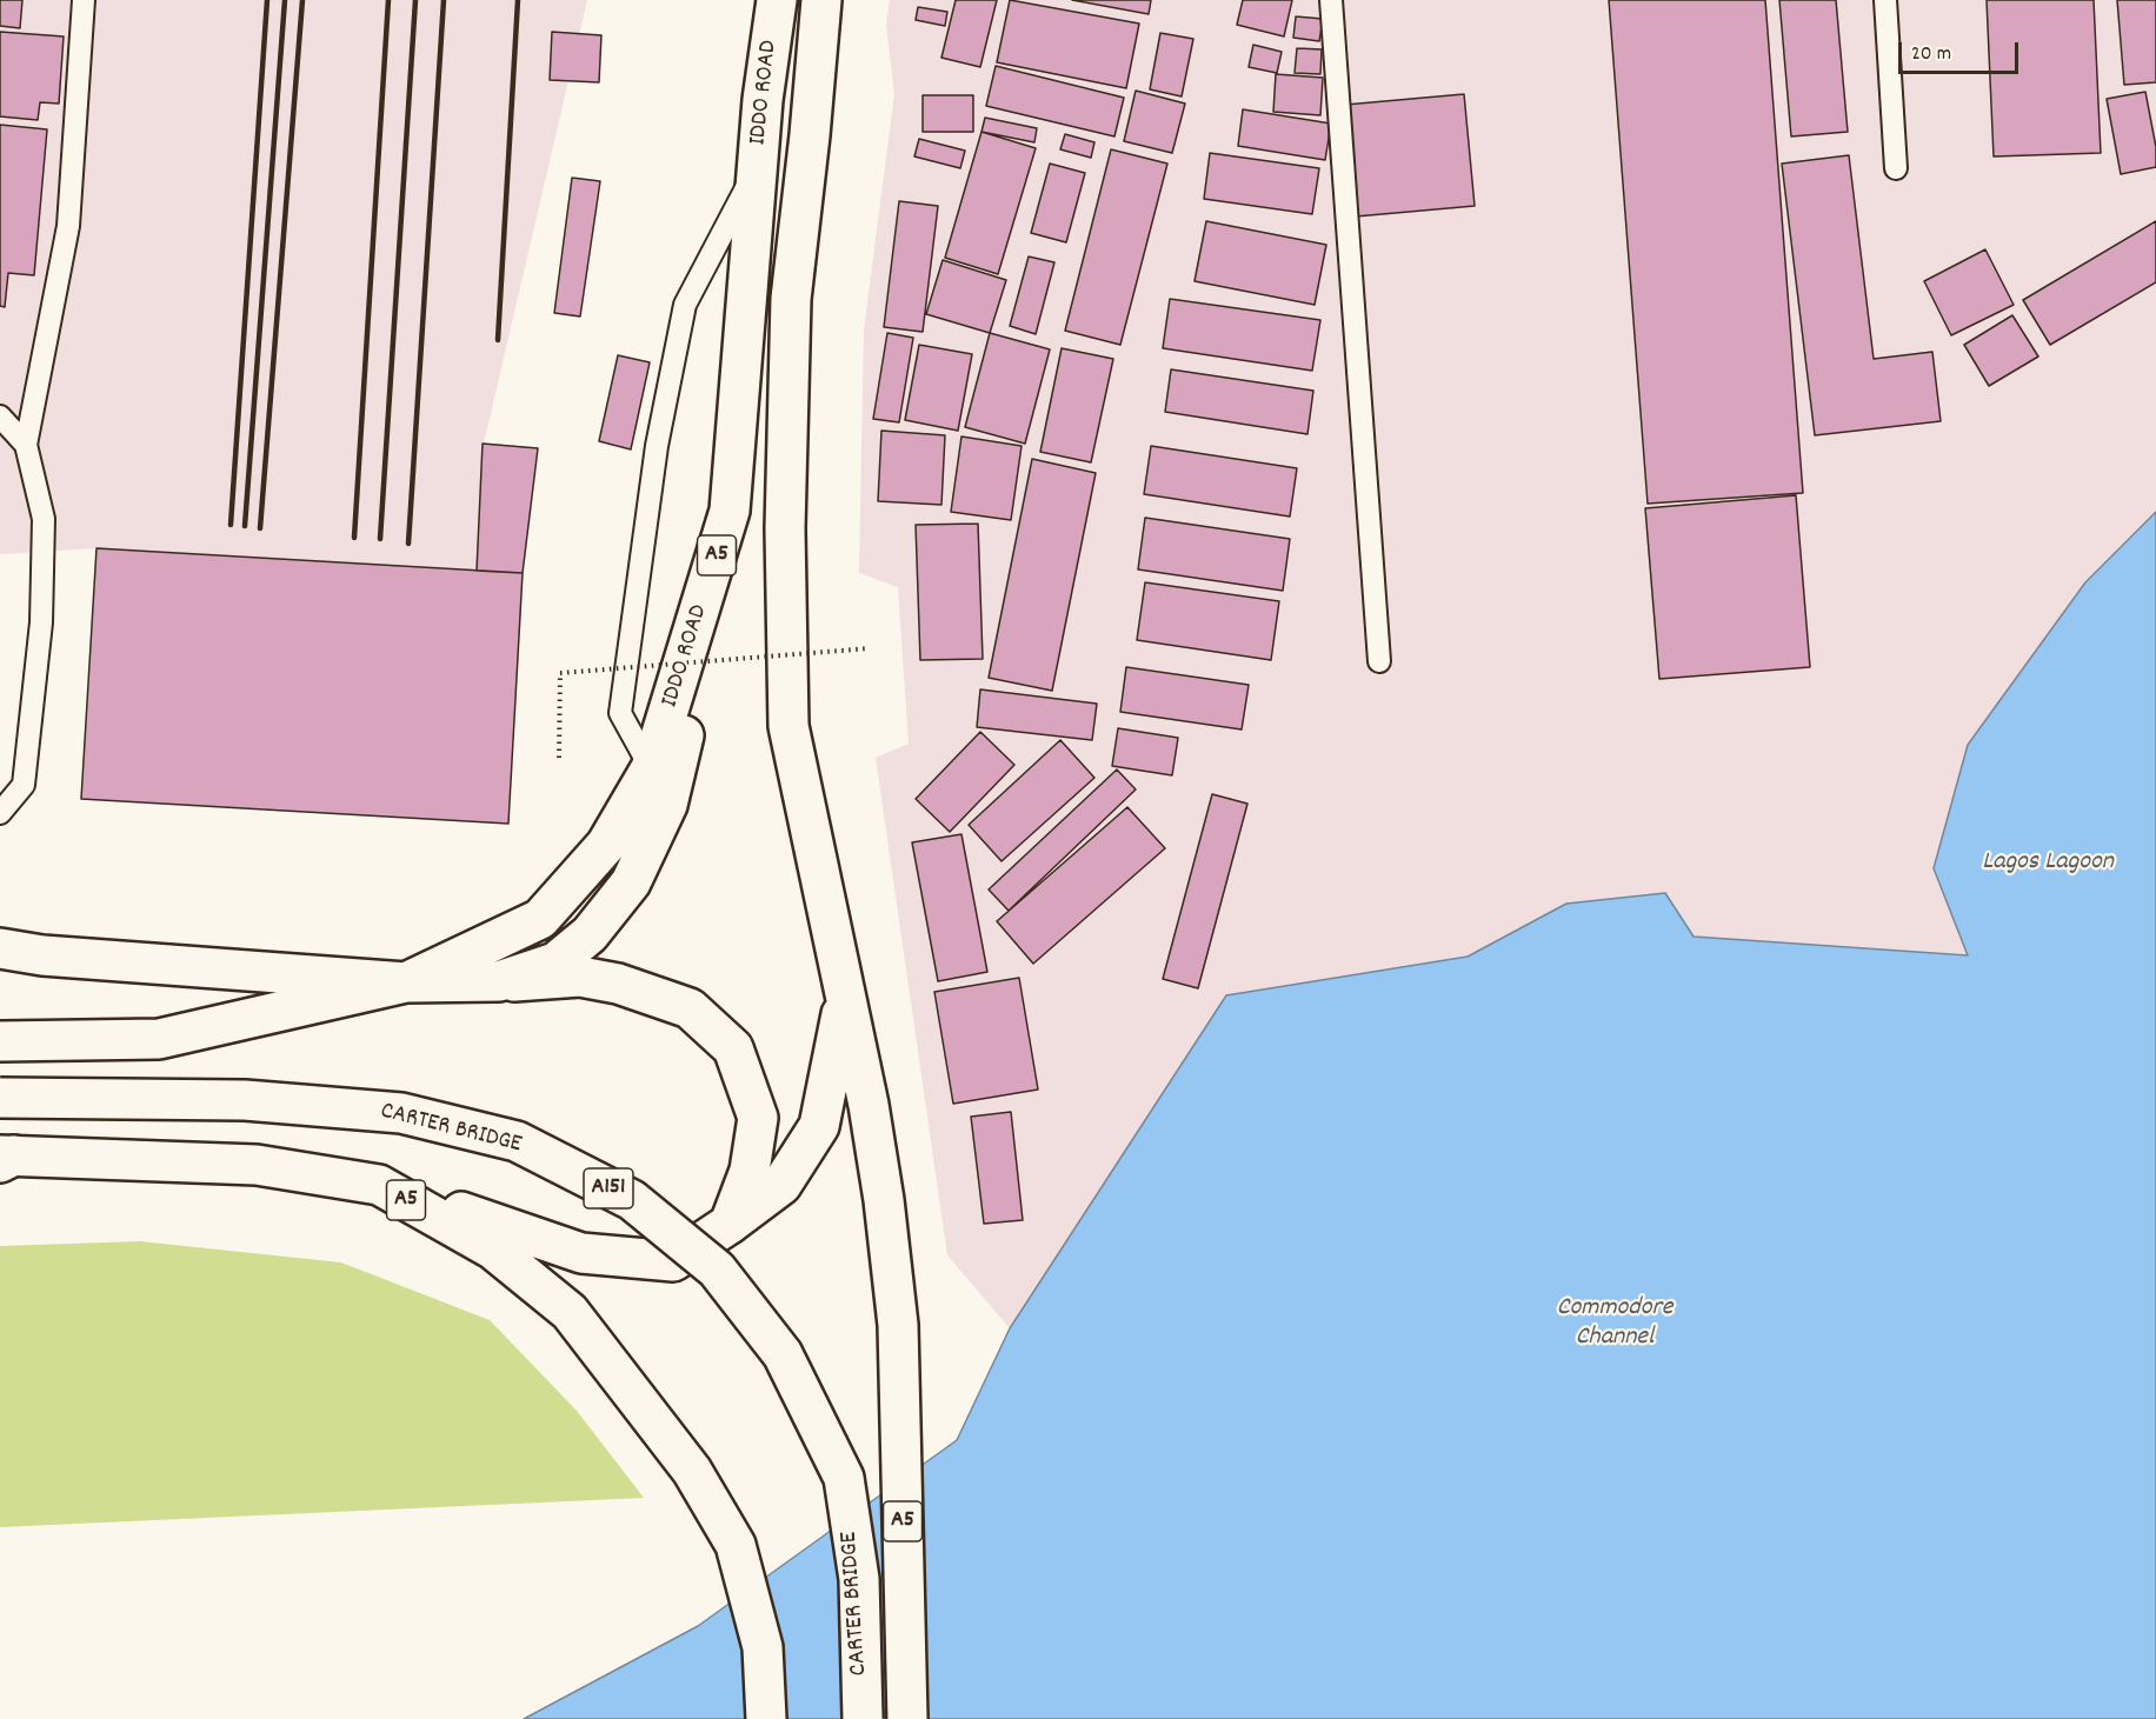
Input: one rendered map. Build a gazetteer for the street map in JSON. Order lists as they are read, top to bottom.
{
  "streets": {
    "main road": [
      "IDDO ROAD",
      "A5",
      "CARTER BRIDGE",
      "A151"
    ]
  },
  "crossings": [
    ["IDDO ROAD", "A5"]
  ],
  "water": ["Lagos Lagoon", "Commodore Channel"],
  "scale_bar": "20 m"
}
